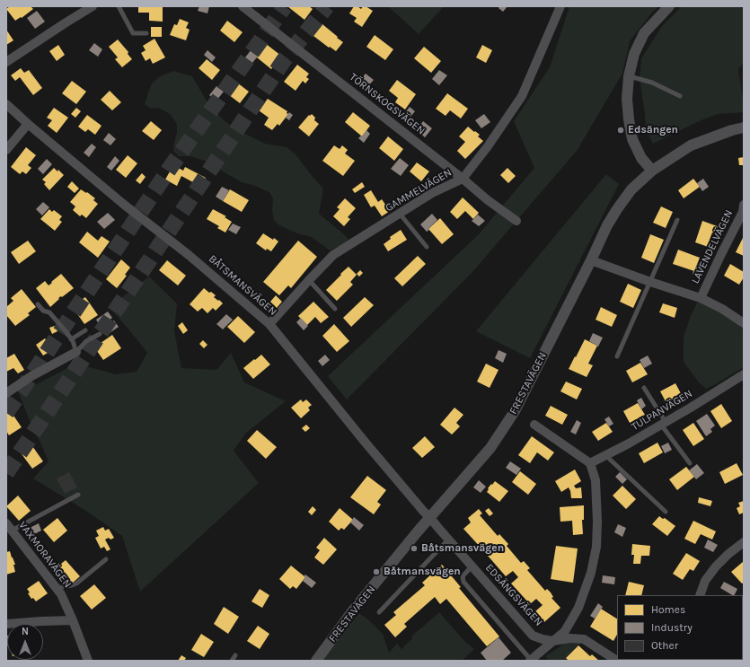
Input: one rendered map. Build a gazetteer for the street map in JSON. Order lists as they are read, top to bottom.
{
  "streets": {
    "street": [
      "TÖRNSKOGSVÄGEN",
      "GAMMELVÄGEN",
      "LAVENDELVÄGEN",
      "BÅTSMANSVÄGEN",
      "FRESTAVÄGEN",
      "TULPANVÄGEN",
      "VAXMORAVÄGEN",
      "EDSÄNGSVÄGEN"
    ]
  },
  "crossings": [
    ["TÖRNSKOGSVÄGEN", "GAMMELVÄGEN"],
    ["GAMMELVÄGEN", "BÅTSMANSVÄGEN"],
    ["LAVENDELVÄGEN", "FRESTAVÄGEN"],
    ["BÅTSMANSVÄGEN", "FRESTAVÄGEN"],
    ["BÅTSMANSVÄGEN", "EDSÄNGSVÄGEN"],
    ["FRESTAVÄGEN", "EDSÄNGSVÄGEN"]
  ],
  "places": ["Edsängen", "Båtsmansvägen", "Båtmansvägen"],
  "legend": ["Homes", "Industry", "Other"],
  "north": "top"
}
